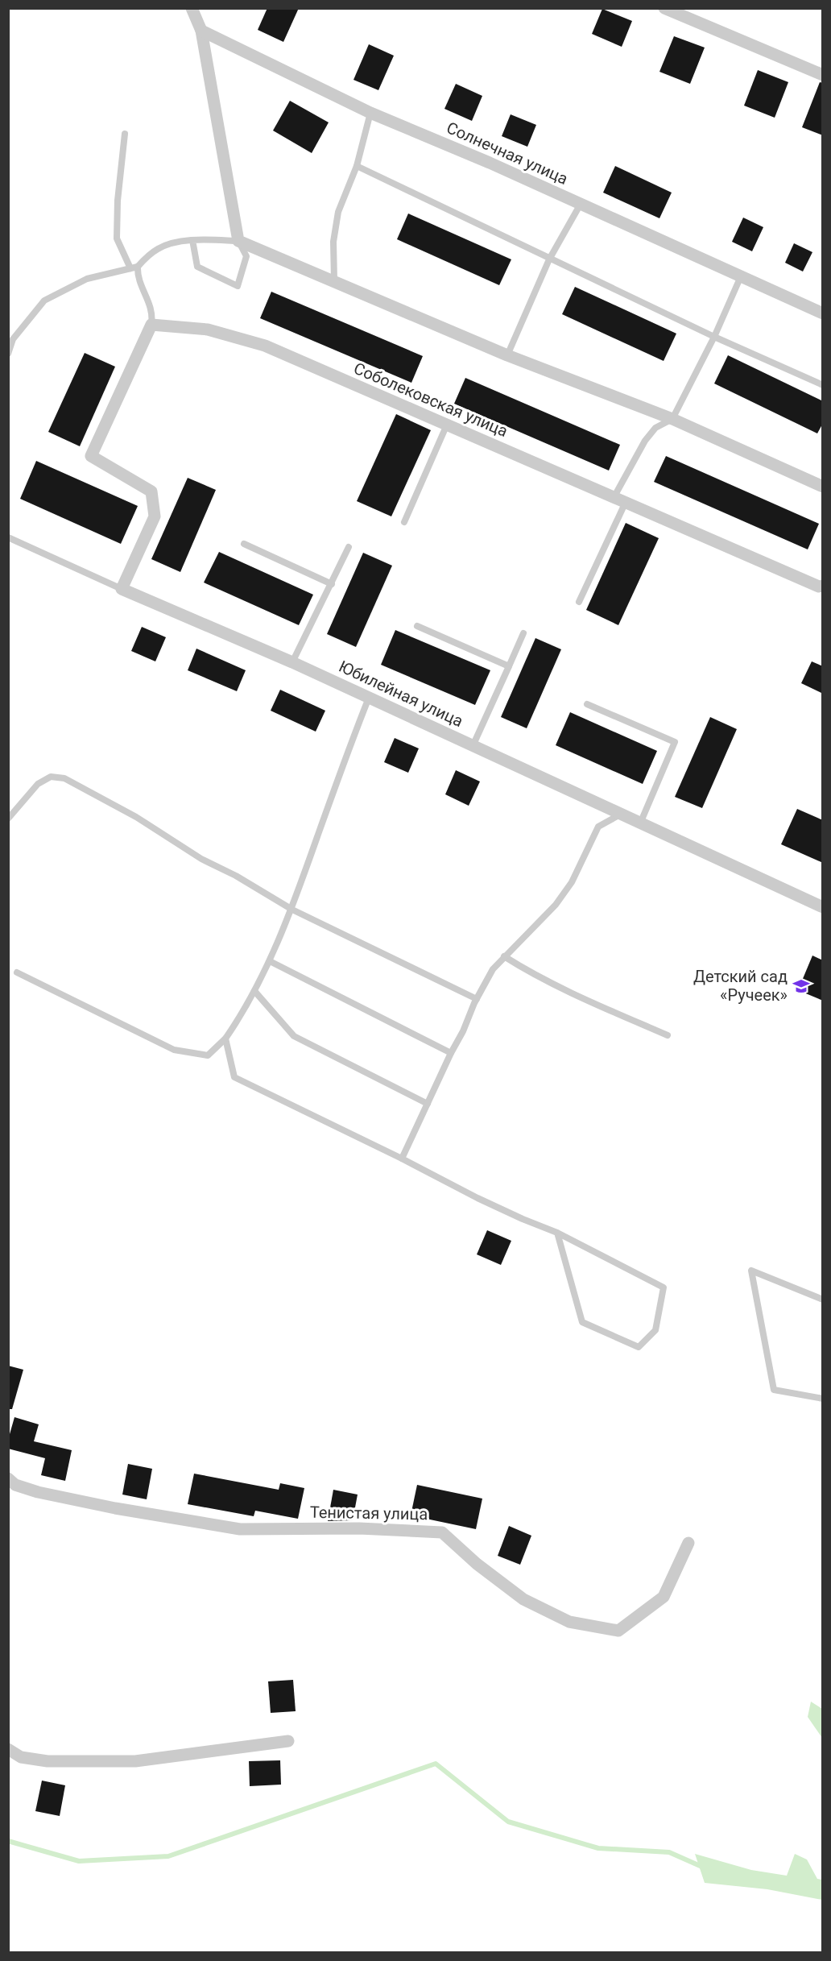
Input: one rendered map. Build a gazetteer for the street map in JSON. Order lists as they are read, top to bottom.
{
  "streets": {
    "street": [
      "Солнечная улица",
      "Соболековская улица",
      "Юбилейная улица",
      "Тенистая улица"
    ]
  },
  "places": {
    "school or university": ["Детский сад «Ручеек»"]
  }
}
